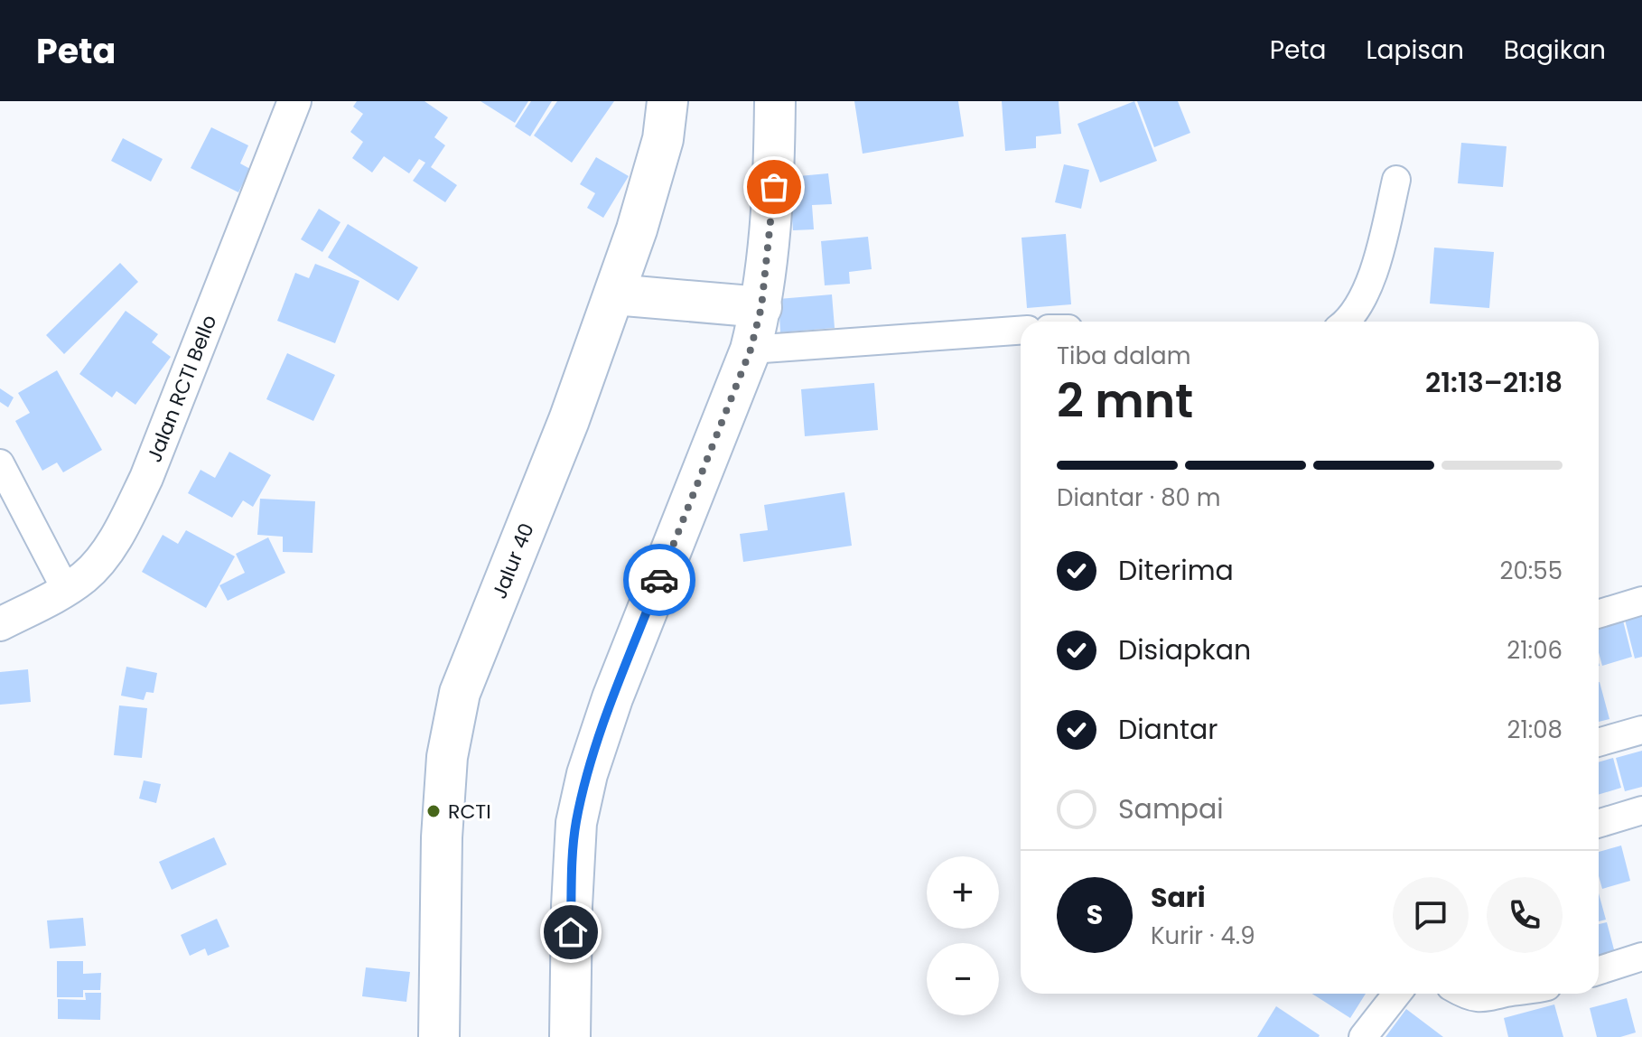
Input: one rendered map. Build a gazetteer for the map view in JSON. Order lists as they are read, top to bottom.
{
  "streets": {
    "highway": ["Jalur 40"],
    "street": ["Jalan RCTI Bello"]
  },
  "places": ["RCTI"],
  "page": {
    "header": "Peta",
    "nav": ["Peta", "Lapisan", "Bagikan"],
    "heading": ["2 mnt", "Tiba dalam", "21:13–21:18"],
    "panel": ["Sari", "Kurir · 4.9"],
    "bar": "Diantar · 80 m",
    "list": [
      ["Diterima", "20:55"],
      ["Disiapkan", "21:06"],
      ["Diantar", "21:08"],
      "Sampai"
    ],
    "map_buttons": ["+", "−"],
    "round": "S"
  }
}
